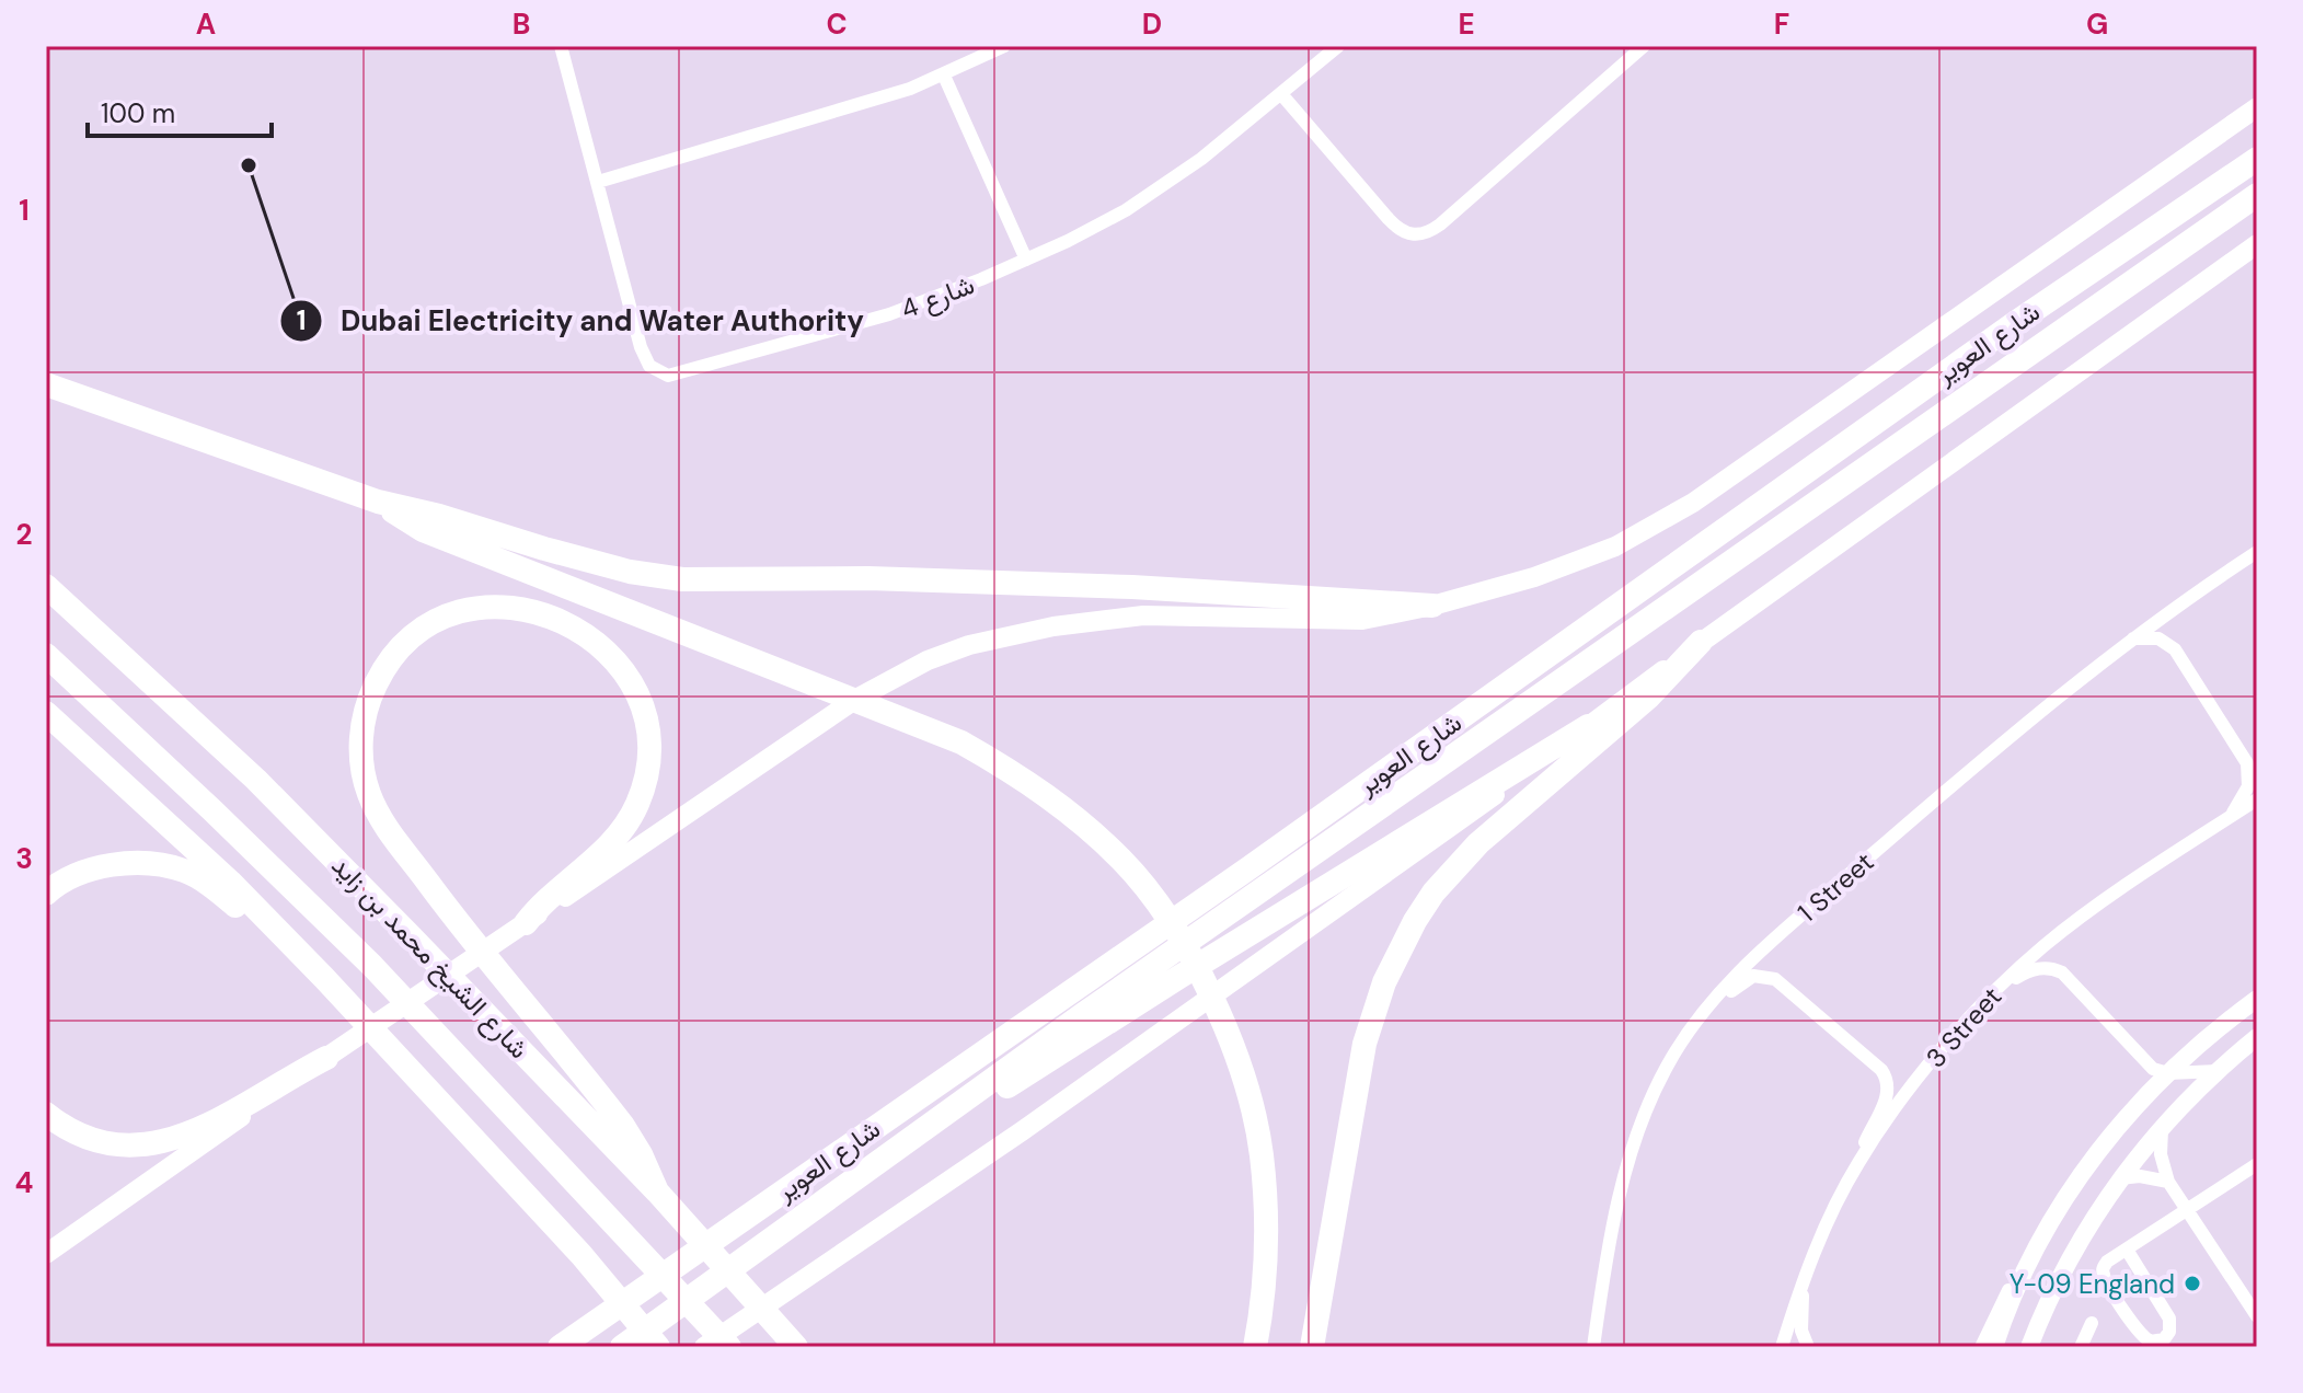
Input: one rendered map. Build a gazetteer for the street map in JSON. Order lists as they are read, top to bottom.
{
  "streets": {
    "highway": ["شارع العوير", "شارع الشيخ محمد بن زايد"],
    "street": ["شارع 4", "1 Street", "3 Street"]
  },
  "places": ["Dubai Electricity and Water Authority", "Y-09 England"],
  "scale_bar": "100 m",
  "grid": {
    "columns": [
      "A",
      "B",
      "C",
      "D",
      "E",
      "F",
      "G"
    ],
    "rows": [
      "1",
      "2",
      "3",
      "4"
    ]
  }
}
